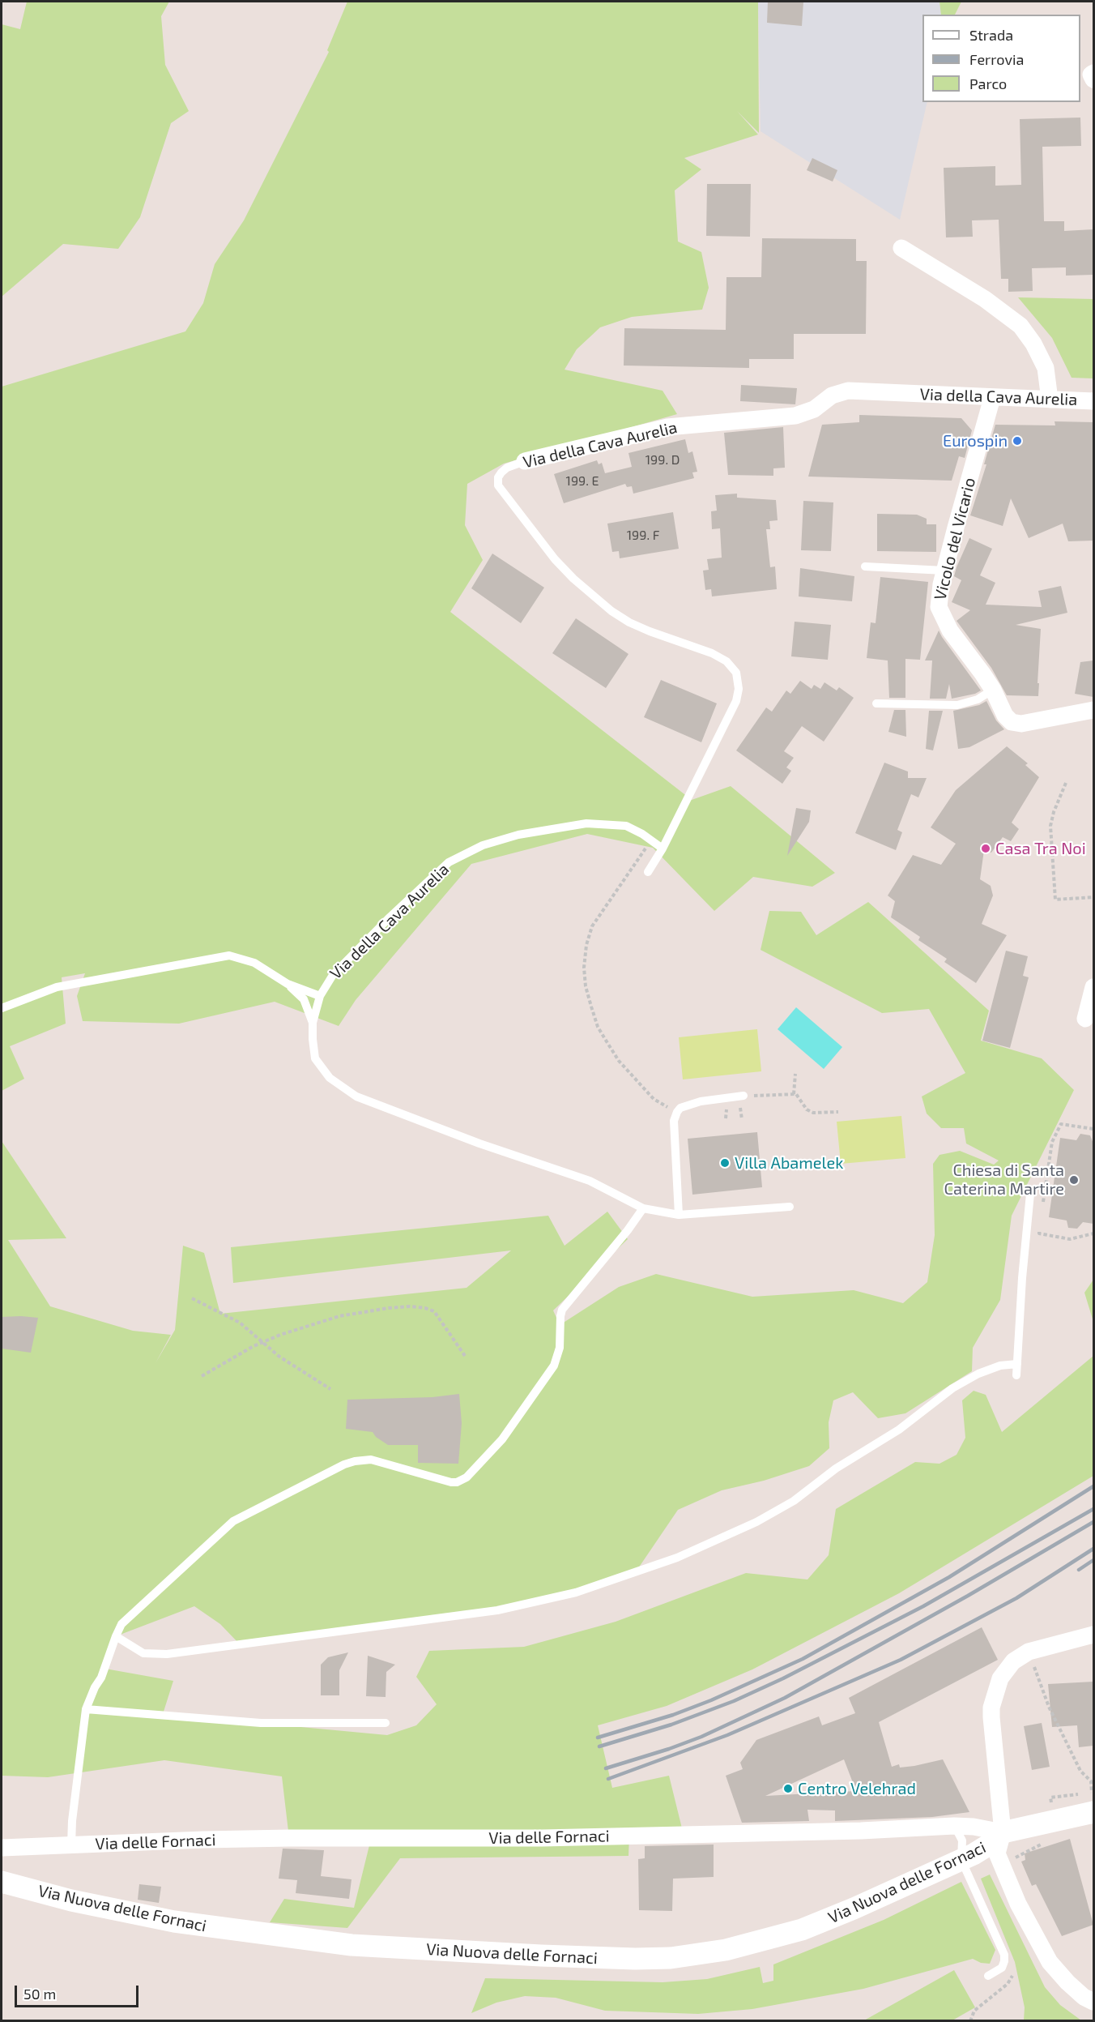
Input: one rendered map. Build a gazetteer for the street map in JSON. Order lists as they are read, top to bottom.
{
  "streets": {
    "street": [
      "Via della Cava Aurelia",
      "Vicolo del Vicario",
      "Via delle Fornaci",
      "Via Nuova delle Fornaci"
    ]
  },
  "crossings": [
    ["Via della Cava Aurelia", "Vicolo del Vicario"],
    ["Via delle Fornaci", "Via Nuova delle Fornaci"]
  ],
  "places": [
    "Eurospin",
    "Casa Tra Noi",
    "Villa Abamelek",
    "Chiesa di Santa Caterina Martire",
    "Centro Velehrad"
  ],
  "house_numbers": ["199. D", "199. Е", "199. F"],
  "legend": ["Strada", "Ferrovia", "Parco"],
  "scale_bar": "50 m"
}
